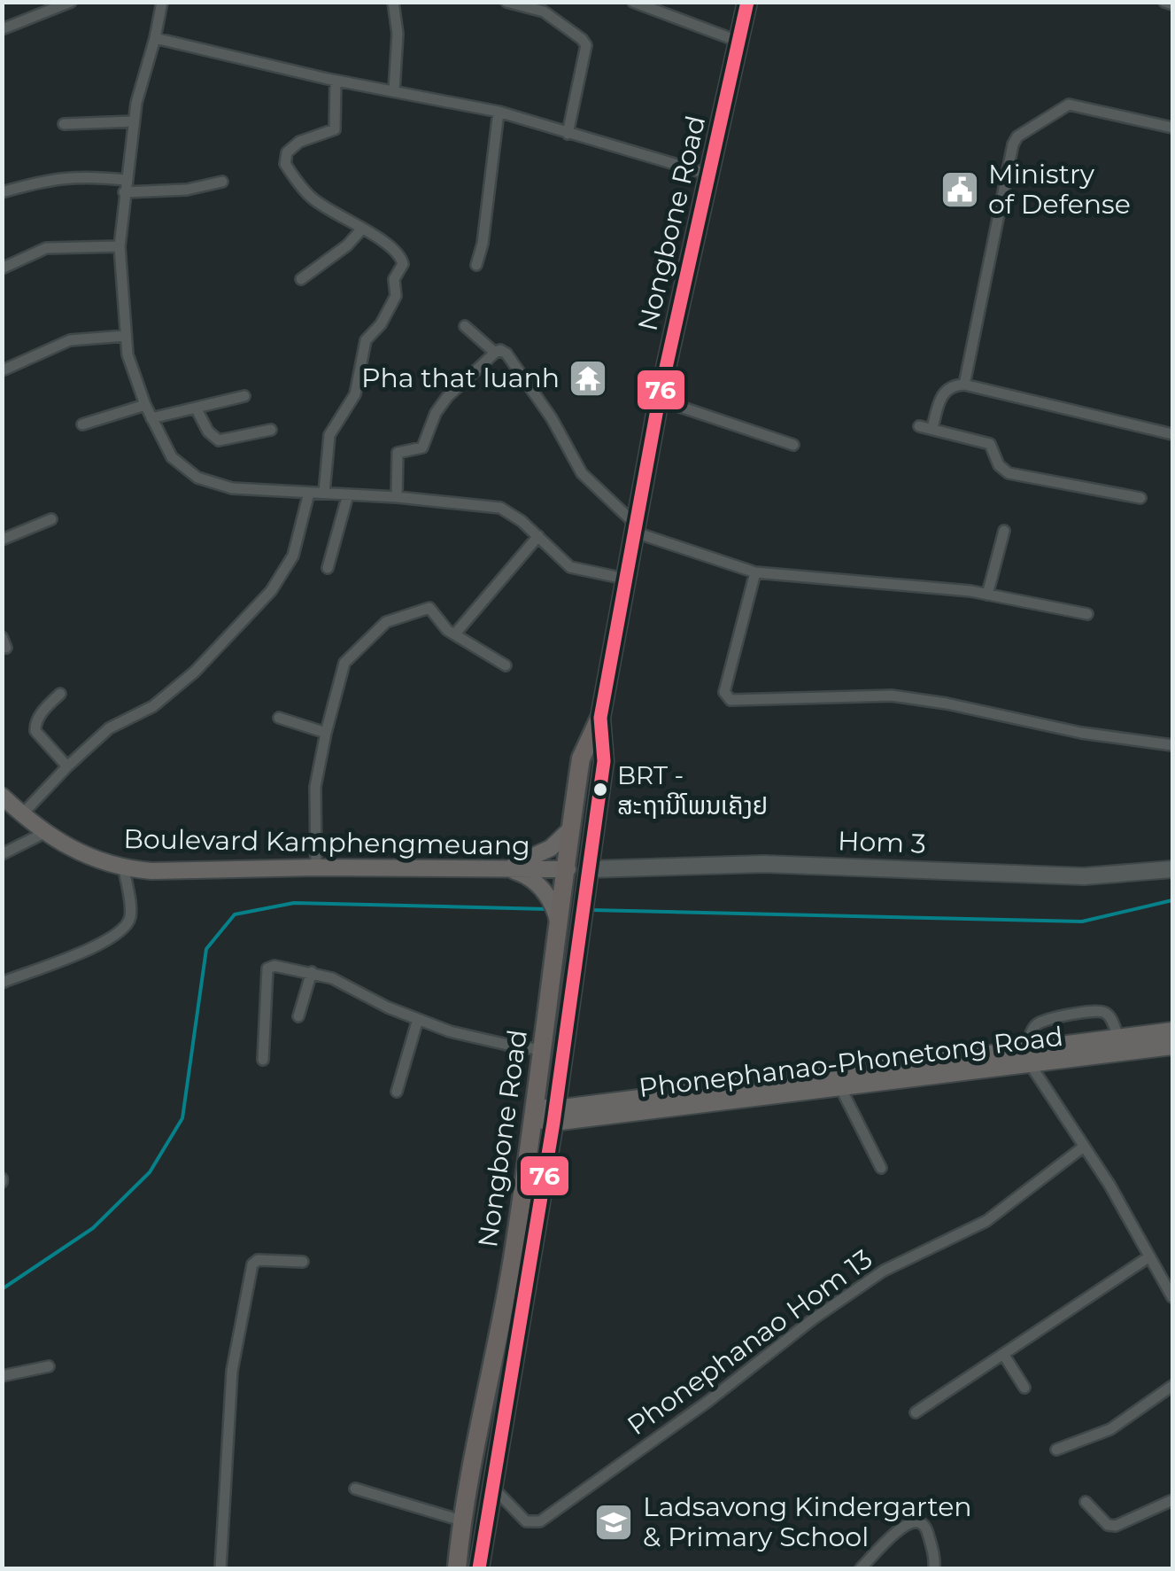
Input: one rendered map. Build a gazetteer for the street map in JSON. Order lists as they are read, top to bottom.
{
  "streets": {
    "highway": ["Nongbone Road"],
    "main road": ["Boulevard Kamphengmeuang", "Phonephanao-Phonetong Road"],
    "street": ["Hom 3", "Phonephanao Hom 13"]
  },
  "crossings": [
    ["Nongbone Road", "Boulevard Kamphengmeuang"],
    ["Nongbone Road", "Hom 3"],
    ["Nongbone Road", "Phonephanao-Phonetong Road"],
    ["Nongbone Road", "Phonephanao Hom 13"]
  ],
  "places": {
    "public building": ["Ministry of Defense"],
    "temple": ["Pha that luanh"],
    "other": ["BRT - ສະຖານີໂພນເຄັງຢ"],
    "school or university": ["Ladsavong Kindergarten & Primary School"]
  },
  "lines": ["transit line 76"]
}
